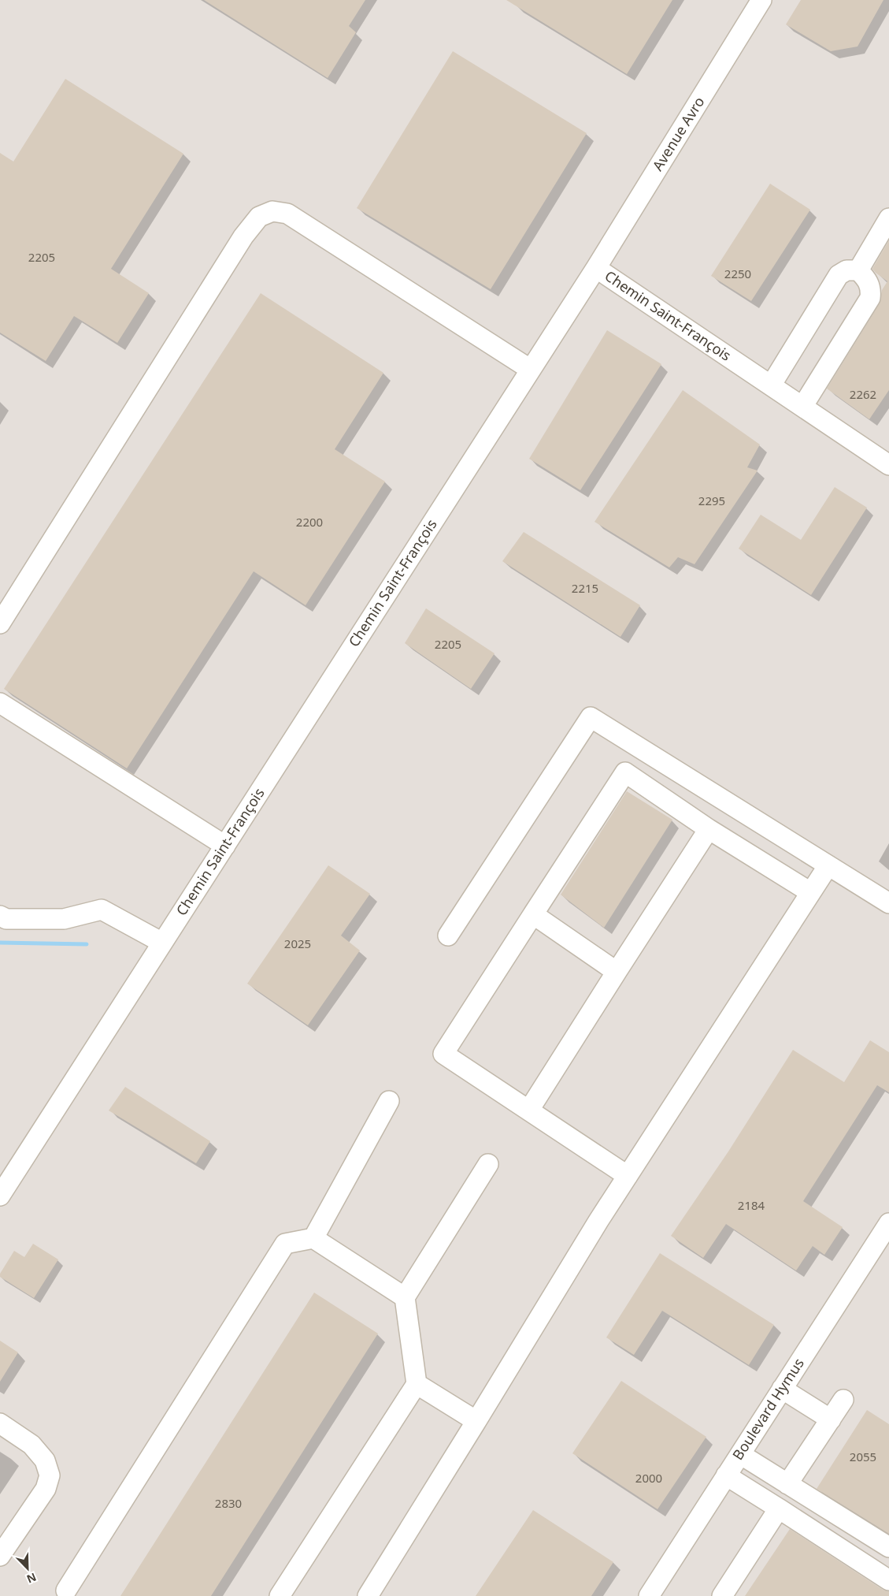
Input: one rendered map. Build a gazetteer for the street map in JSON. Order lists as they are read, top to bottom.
{
  "streets": {
    "street": ["Avenue Avro", "Chemin Saint-François", "Boulevard Hymus"]
  },
  "crossings": [
    ["Avenue Avro", "Chemin Saint-François"]
  ],
  "house_numbers": [
    "2205",
    "2250",
    "2262",
    "2295",
    "2200",
    "2215",
    "2205",
    "2025",
    "2184",
    "2055",
    "2000",
    "2830"
  ],
  "north": "bottom right"
}
